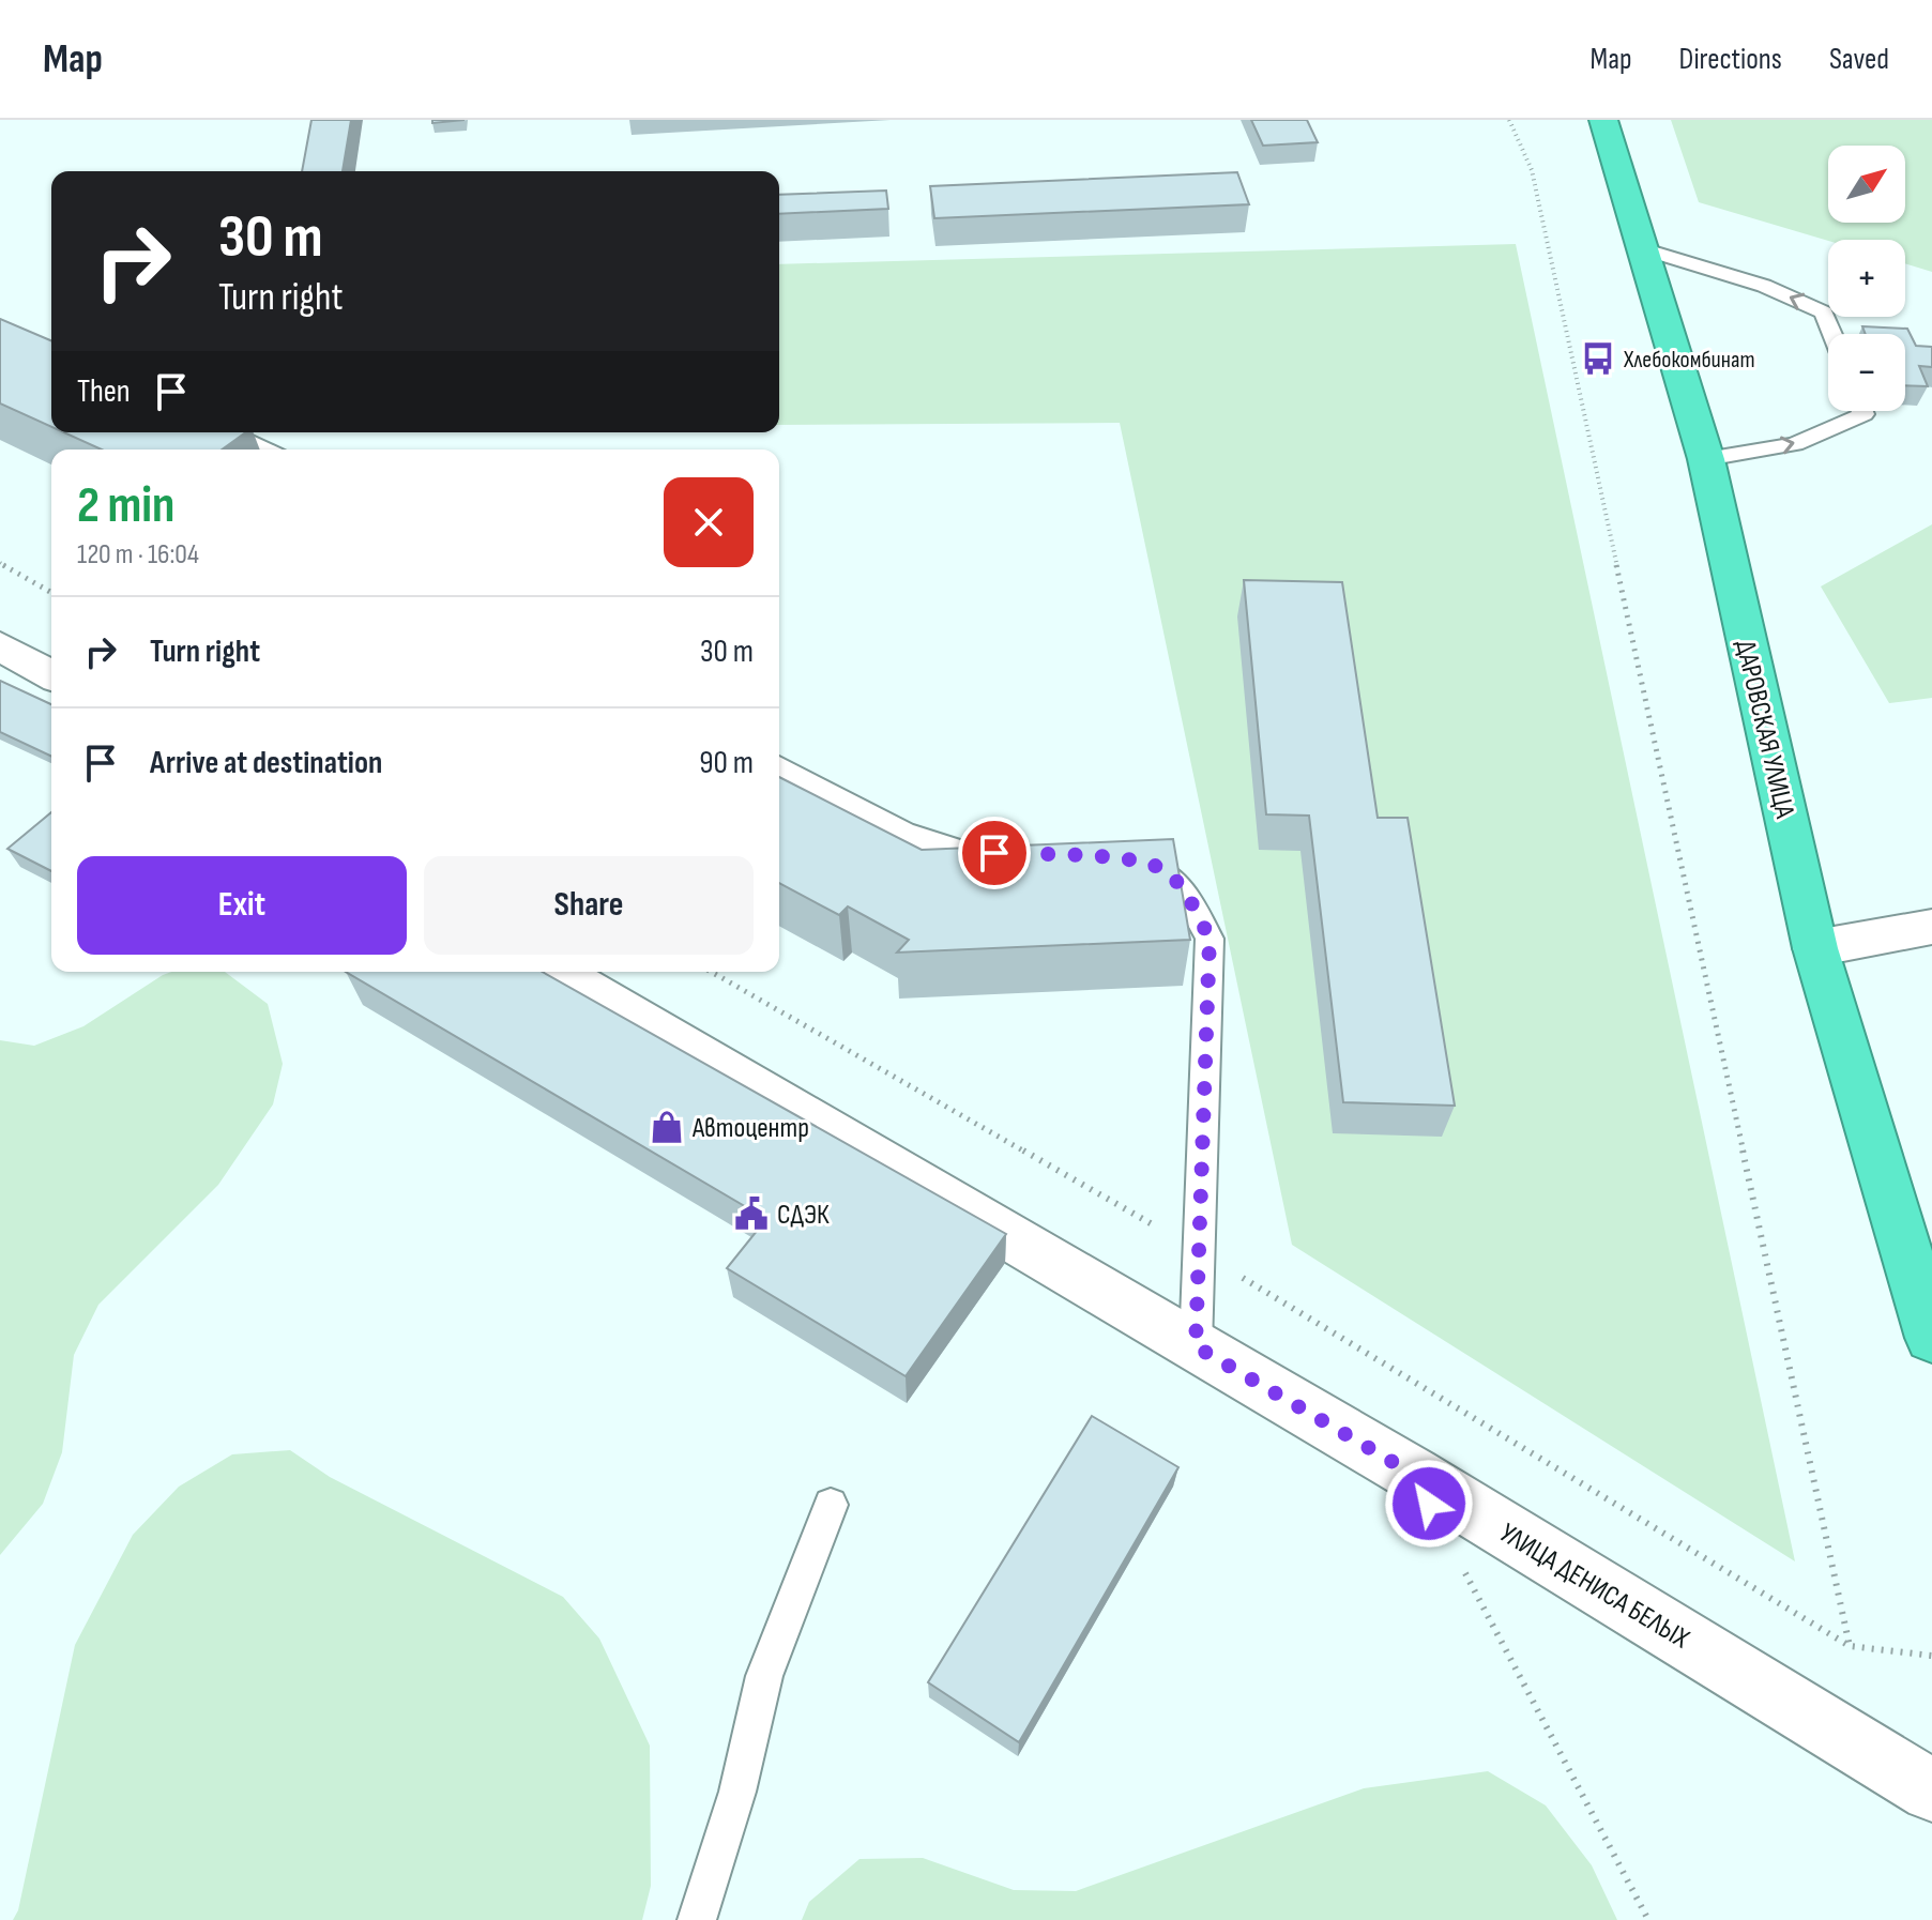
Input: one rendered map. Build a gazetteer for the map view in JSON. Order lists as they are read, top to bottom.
{
  "streets": {
    "highway": ["ДАРОВСКАЯ УЛИЦА"],
    "street": ["УЛИЦА ДЕНИСА БЕЛЫХ"]
  },
  "places": {
    "bus stop": ["Хлебокомбинат"],
    "shop": ["Автоцентр"],
    "public building": ["СДЭК"]
  },
  "north": "top right",
  "page": {
    "header": "Map",
    "nav": ["Map", "Directions", "Saved"],
    "map_buttons": ["+", "−"],
    "turn": ["30 m", "Turn right"],
    "then": "Then",
    "heading": ["2 min", "120 m · 16:04"],
    "list": [
      {
        "name": "Turn right",
        "value": "30 m"
      },
      {
        "name": "Arrive at destination",
        "value": "90 m"
      }
    ],
    "buttons": ["Exit", "Share"]
  }
}
